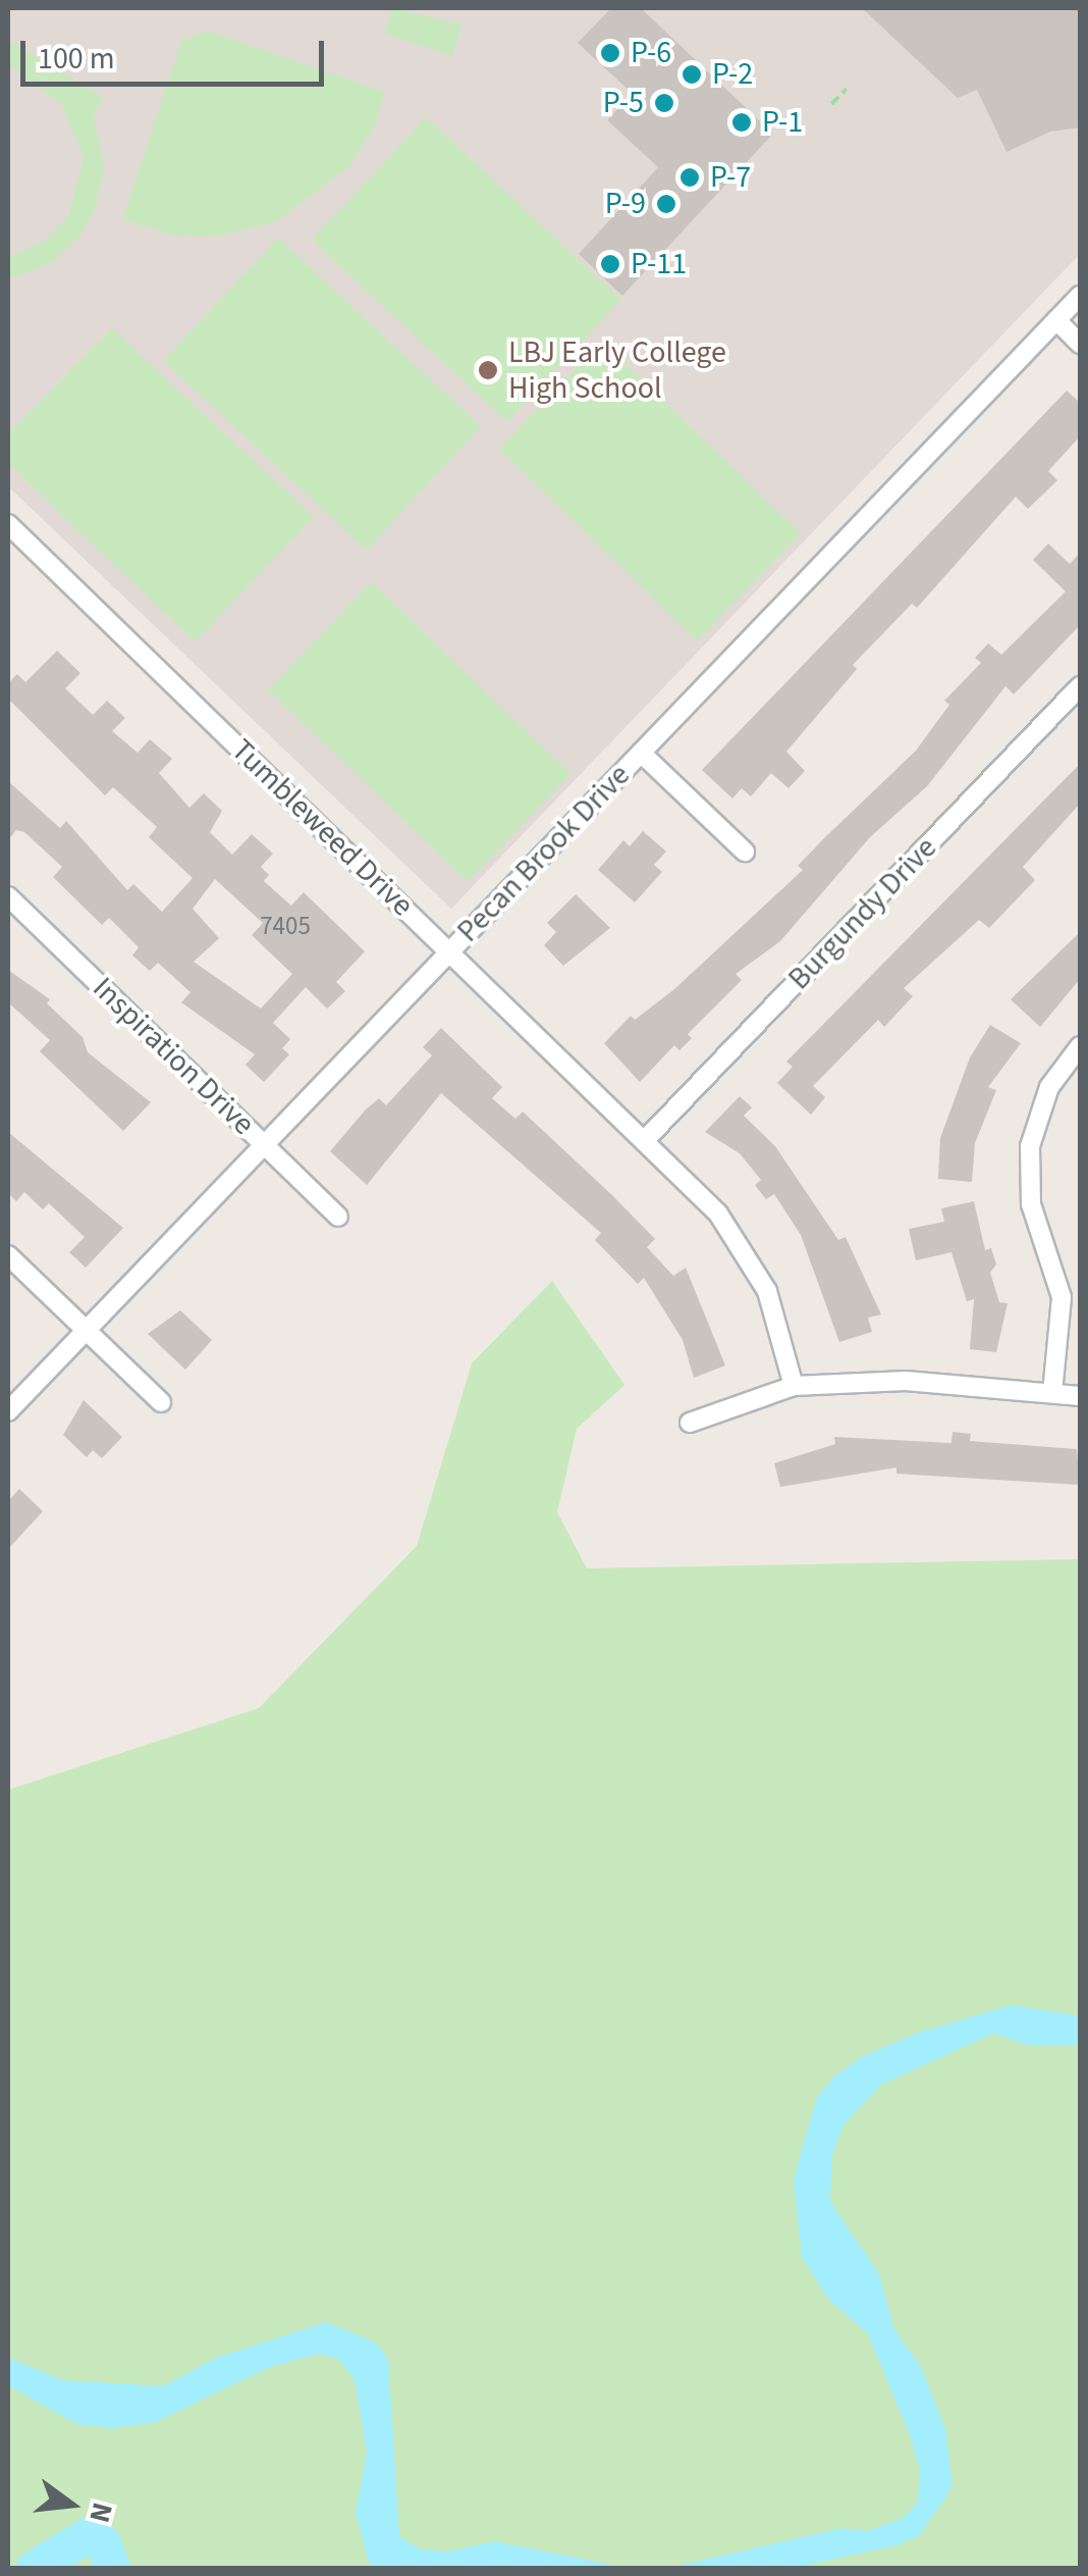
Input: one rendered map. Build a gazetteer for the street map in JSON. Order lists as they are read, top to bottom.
{
  "streets": {
    "street": [
      "Tumbleweed Drive",
      "Pecan Brook Drive",
      "Burgundy Drive",
      "Inspiration Drive"
    ]
  },
  "crossings": [
    ["Tumbleweed Drive", "Pecan Brook Drive"],
    ["Tumbleweed Drive", "Burgundy Drive"],
    ["Pecan Brook Drive", "Inspiration Drive"]
  ],
  "places": [
    "P-6",
    "P-2",
    "P-5",
    "P-1",
    "P-7",
    "P-9",
    "P-11",
    "LBJ Early College High School"
  ],
  "house_numbers": ["7405"],
  "scale_bar": "100 m",
  "north": "right"
}
